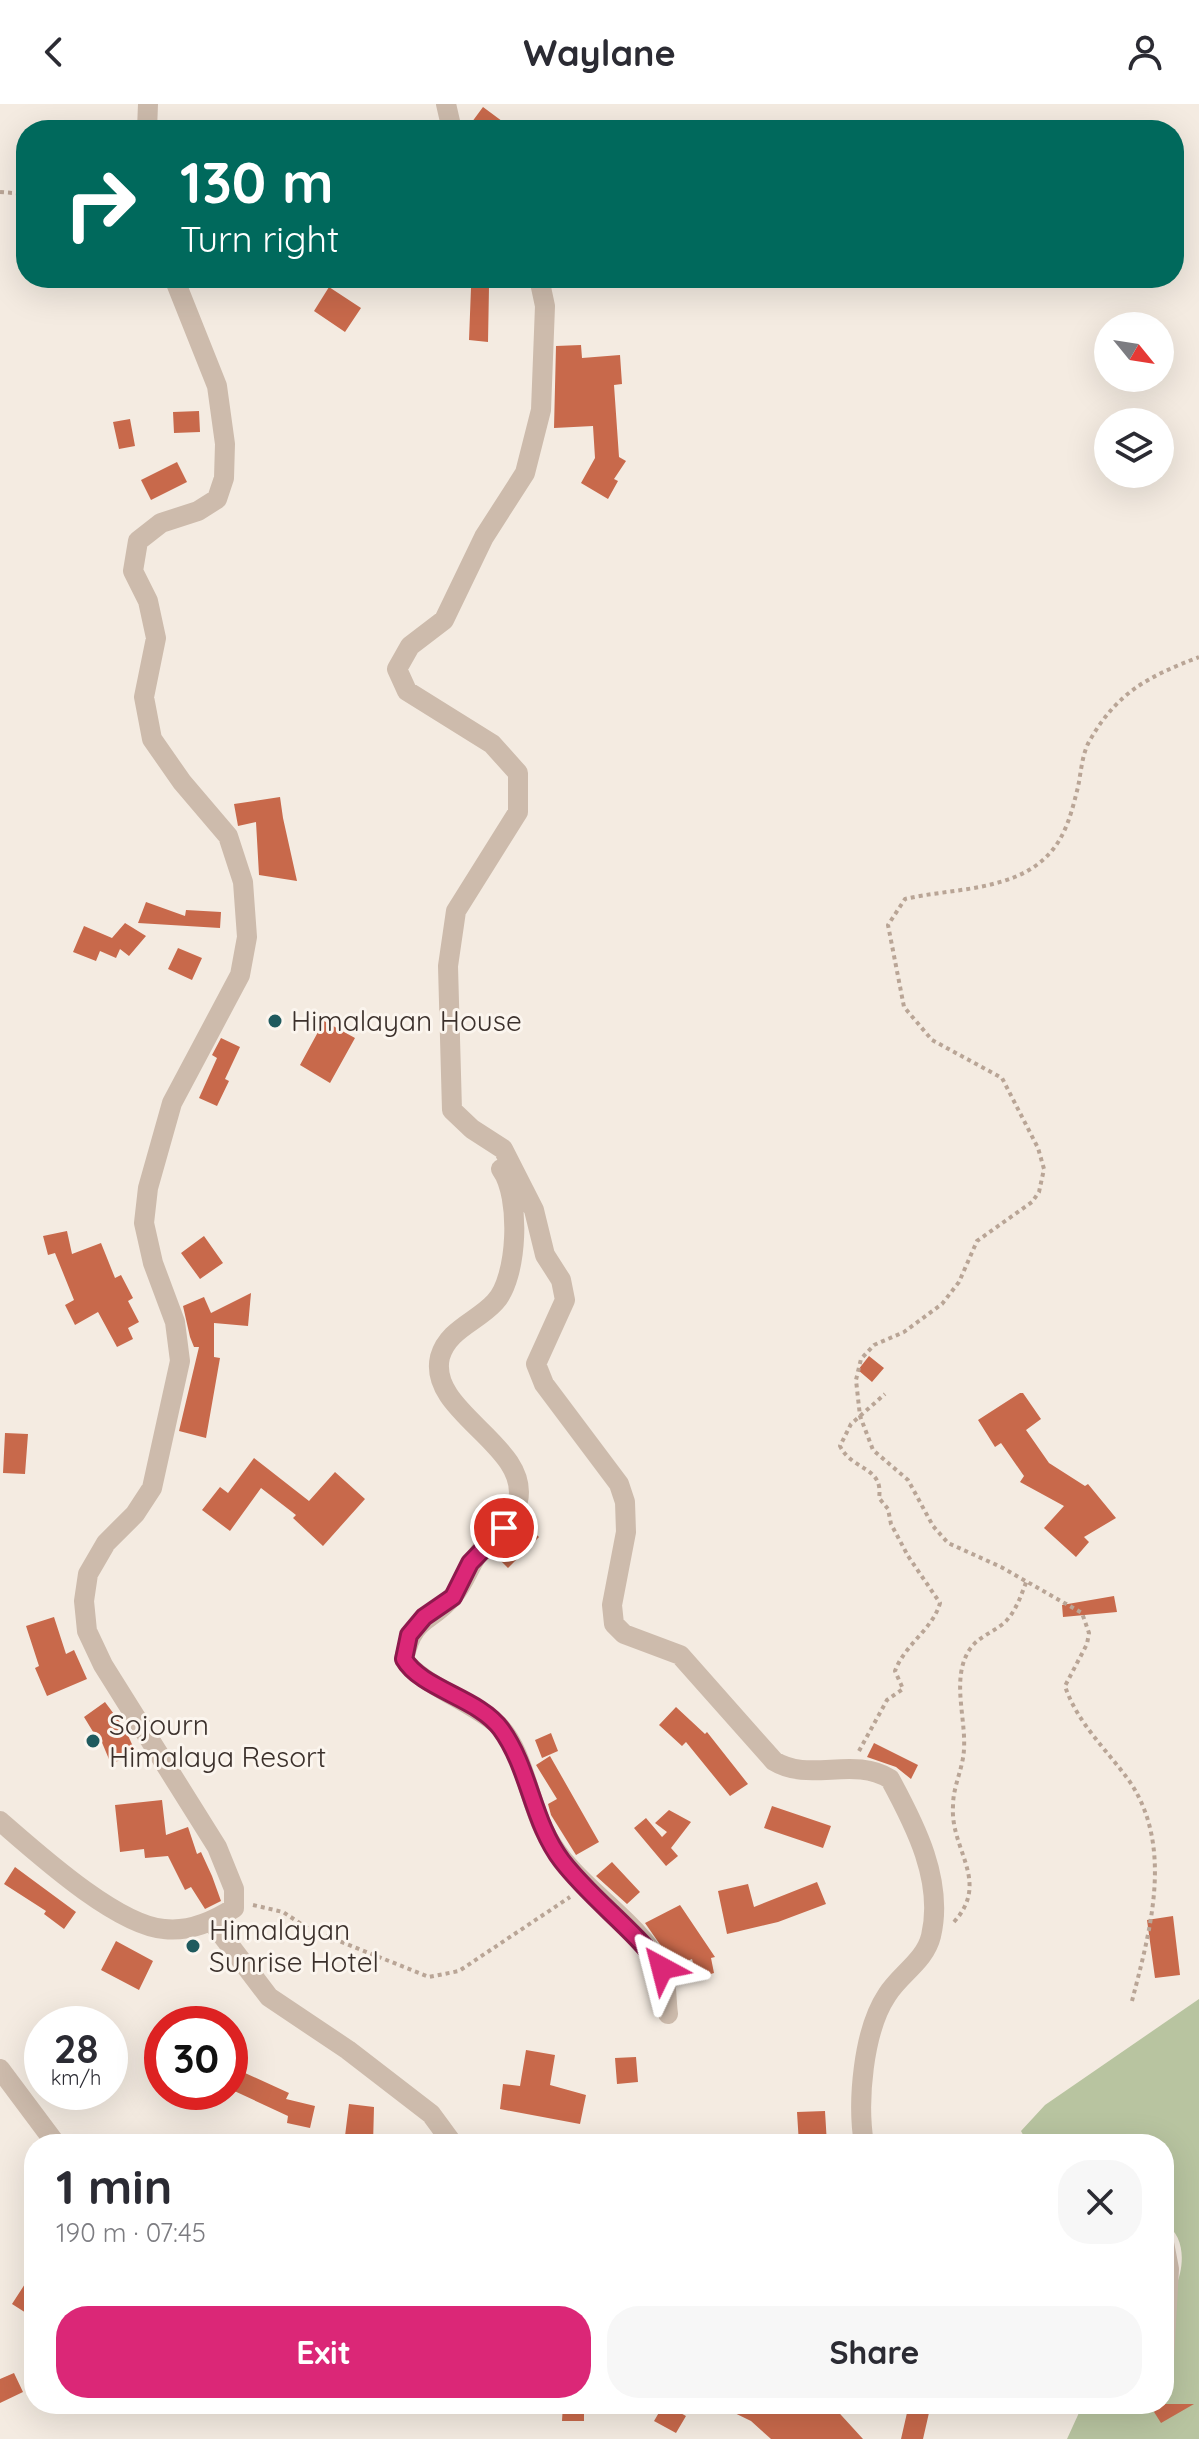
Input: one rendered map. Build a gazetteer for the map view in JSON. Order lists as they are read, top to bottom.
{
  "places": ["Himalayan House", "Sojourn Himalaya Resort", "Himalayan Sunrise Hotel"],
  "north": "bottom right",
  "page": {
    "header": "Waylane",
    "turn": ["130 m", "Turn right"],
    "speed": "28 km/h",
    "limit": "30",
    "heading": ["1 min", "190 m · 07:45"],
    "buttons": ["Exit", "Share"]
  }
}
